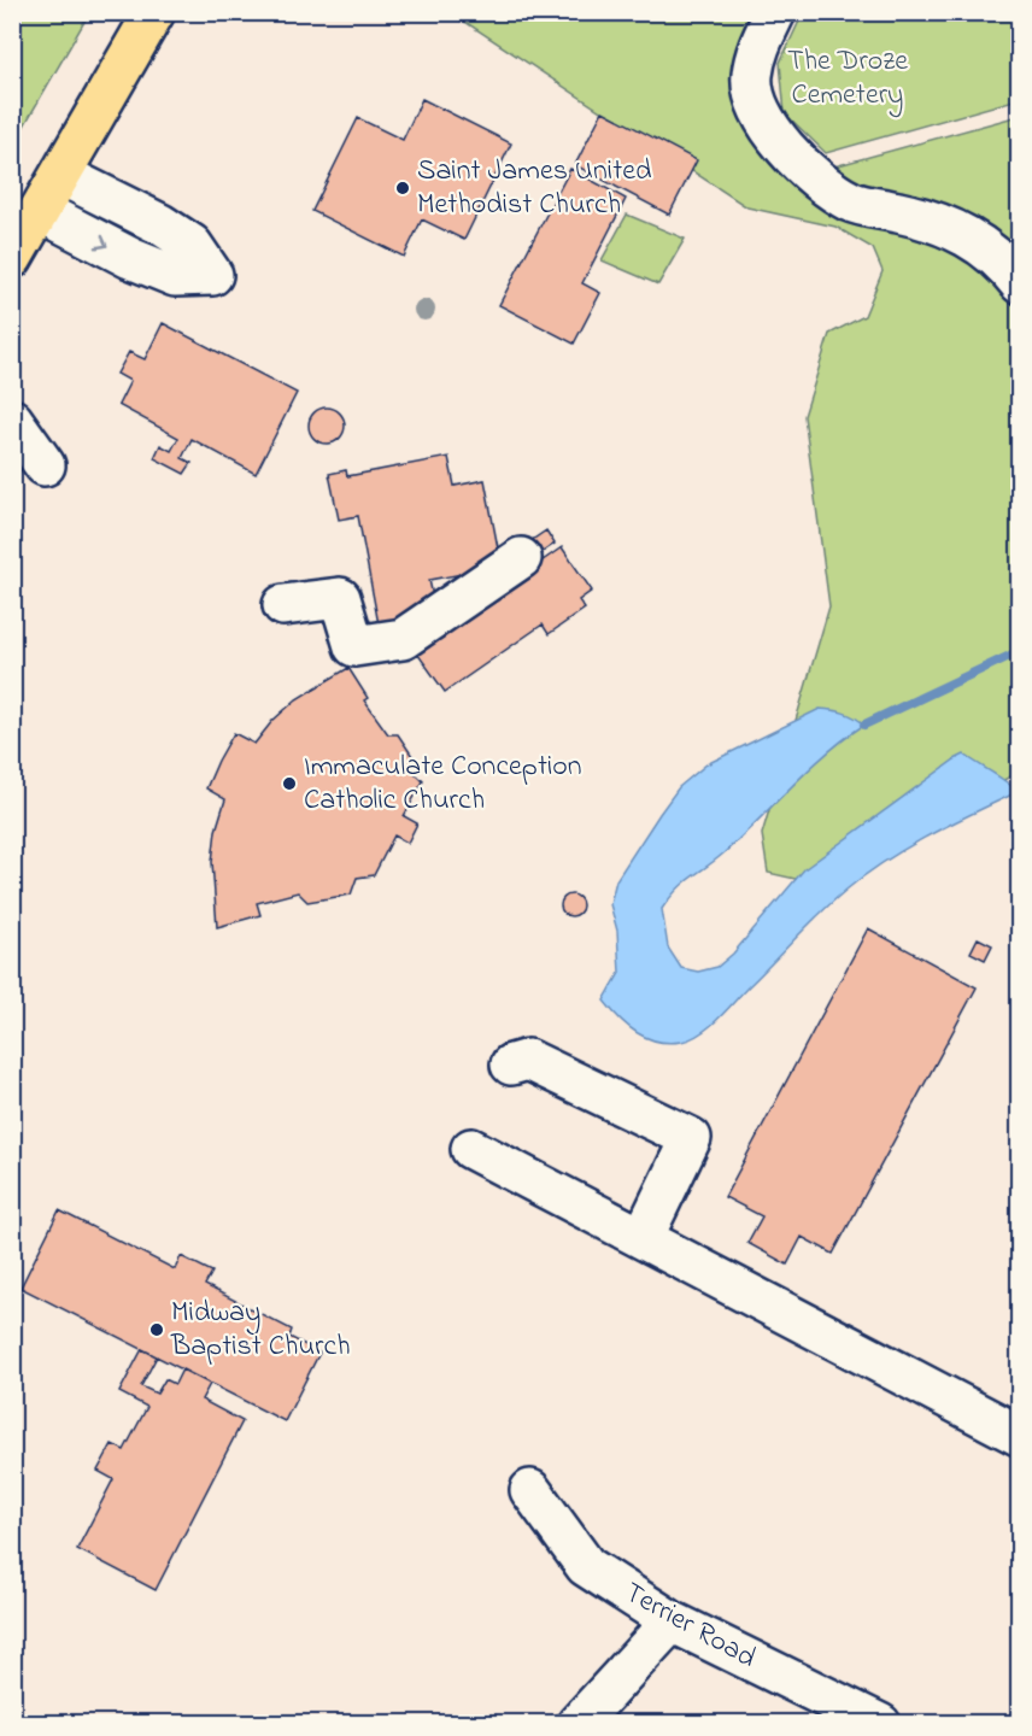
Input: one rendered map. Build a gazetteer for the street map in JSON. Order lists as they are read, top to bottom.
{
  "streets": {
    "street": ["Terrier Road"]
  },
  "parks": ["The Droze Cemetery"],
  "places": ["Saint James United Methodist Church", "Immaculate Conception Catholic Church", "Midway Baptist Church"]
}
